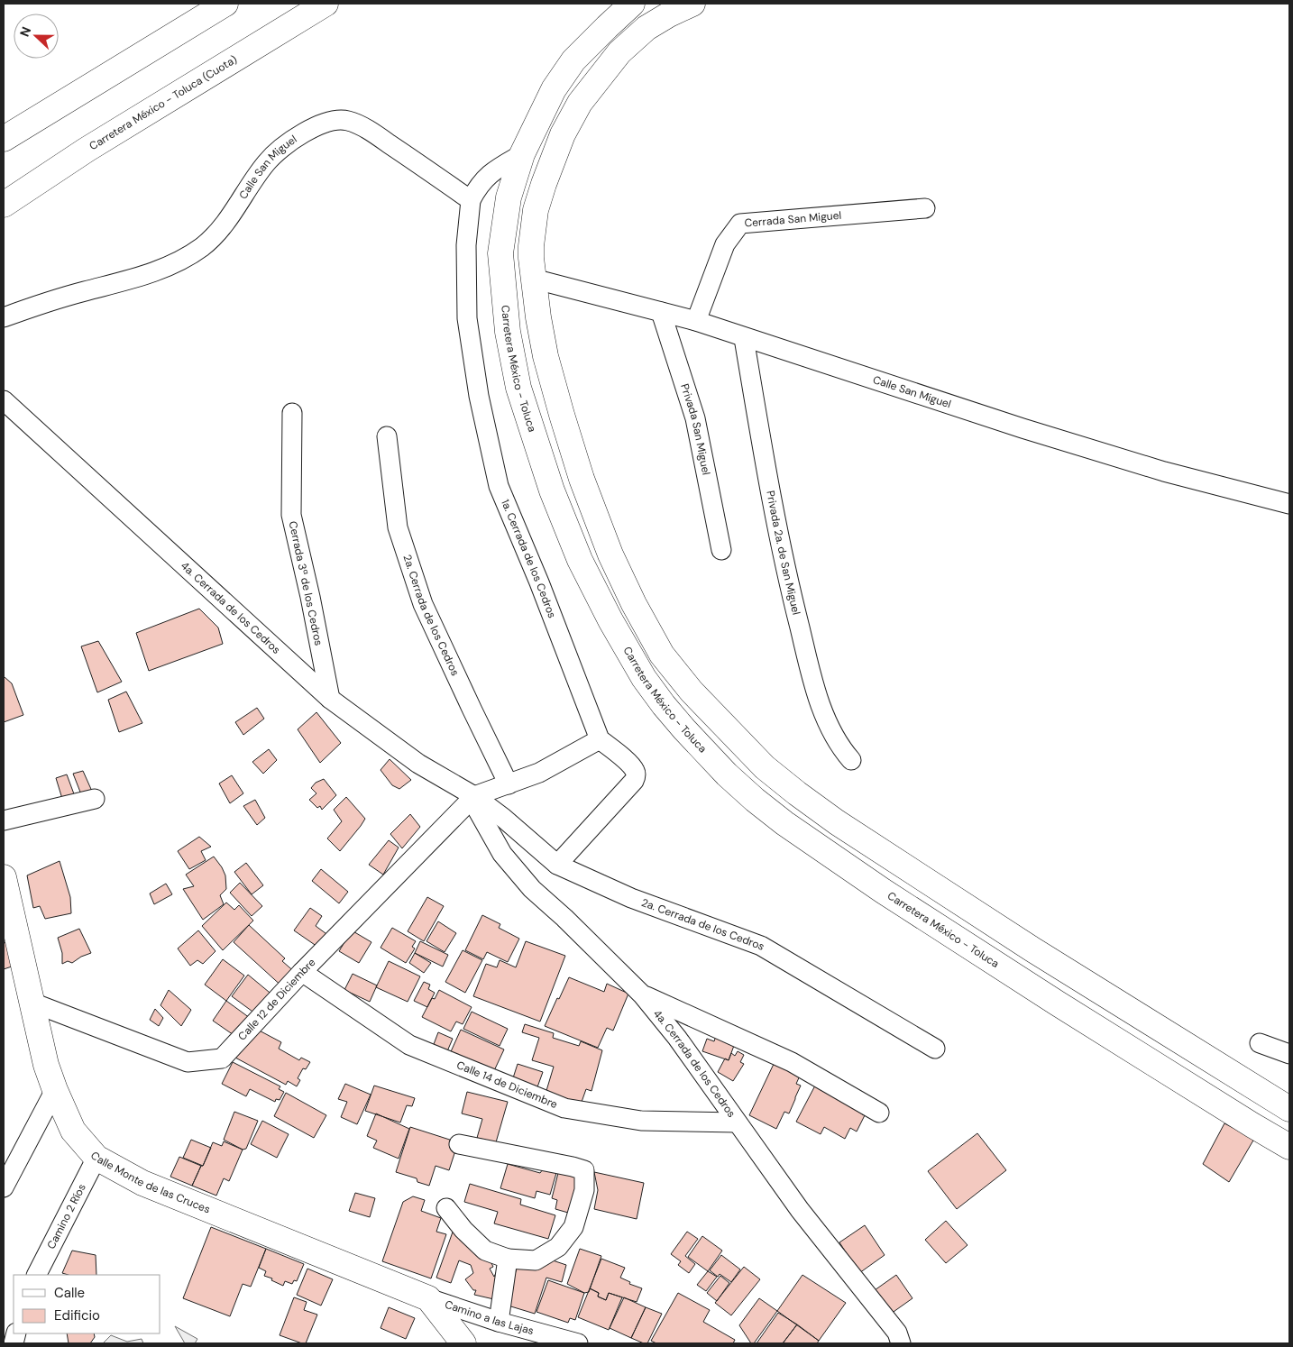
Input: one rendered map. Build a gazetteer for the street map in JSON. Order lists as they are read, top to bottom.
{
  "streets": {
    "main road": ["Carretera México - Toluca (Cuota)", "Carretera México - Toluca", "Calle Monte de las Cruces"],
    "street": [
      "Calle San Miguel",
      "Cerrada San Miguel",
      "Privada San Miguel",
      "Privada 2a. de San Miguel",
      "1a. Cerrada de los Cedros",
      "Cerrada 3ª de los Cedros",
      "4a. Cerrada de los Cedros",
      "2a. Cerrada de los Cedros",
      "Calle 12 de Diciembre",
      "Calle 14 de Diciembre",
      "Camino 2 Ríos",
      "Camino a las Lajas"
    ]
  },
  "crossings": [
    ["Calle San Miguel", "Cerrada San Miguel"],
    ["Calle San Miguel", "Carretera México - Toluca"],
    ["Calle San Miguel", "Privada San Miguel"],
    ["Calle San Miguel", "Privada 2a. de San Miguel"],
    ["Calle San Miguel", "1a. Cerrada de los Cedros"],
    ["1a. Cerrada de los Cedros", "2a. Cerrada de los Cedros"],
    ["Cerrada 3ª de los Cedros", "4a. Cerrada de los Cedros"],
    ["4a. Cerrada de los Cedros", "2a. Cerrada de los Cedros"],
    ["4a. Cerrada de los Cedros", "Calle 12 de Diciembre"],
    ["4a. Cerrada de los Cedros", "Calle 14 de Diciembre"],
    ["2a. Cerrada de los Cedros", "Calle 12 de Diciembre"],
    ["Calle 12 de Diciembre", "Calle 14 de Diciembre"],
    ["Calle 12 de Diciembre", "Calle Monte de las Cruces"],
    ["Calle Monte de las Cruces", "Camino 2 Ríos"],
    ["Calle Monte de las Cruces", "Camino a las Lajas"]
  ],
  "legend": ["Calle", "Edificio"],
  "north": "left"
}
